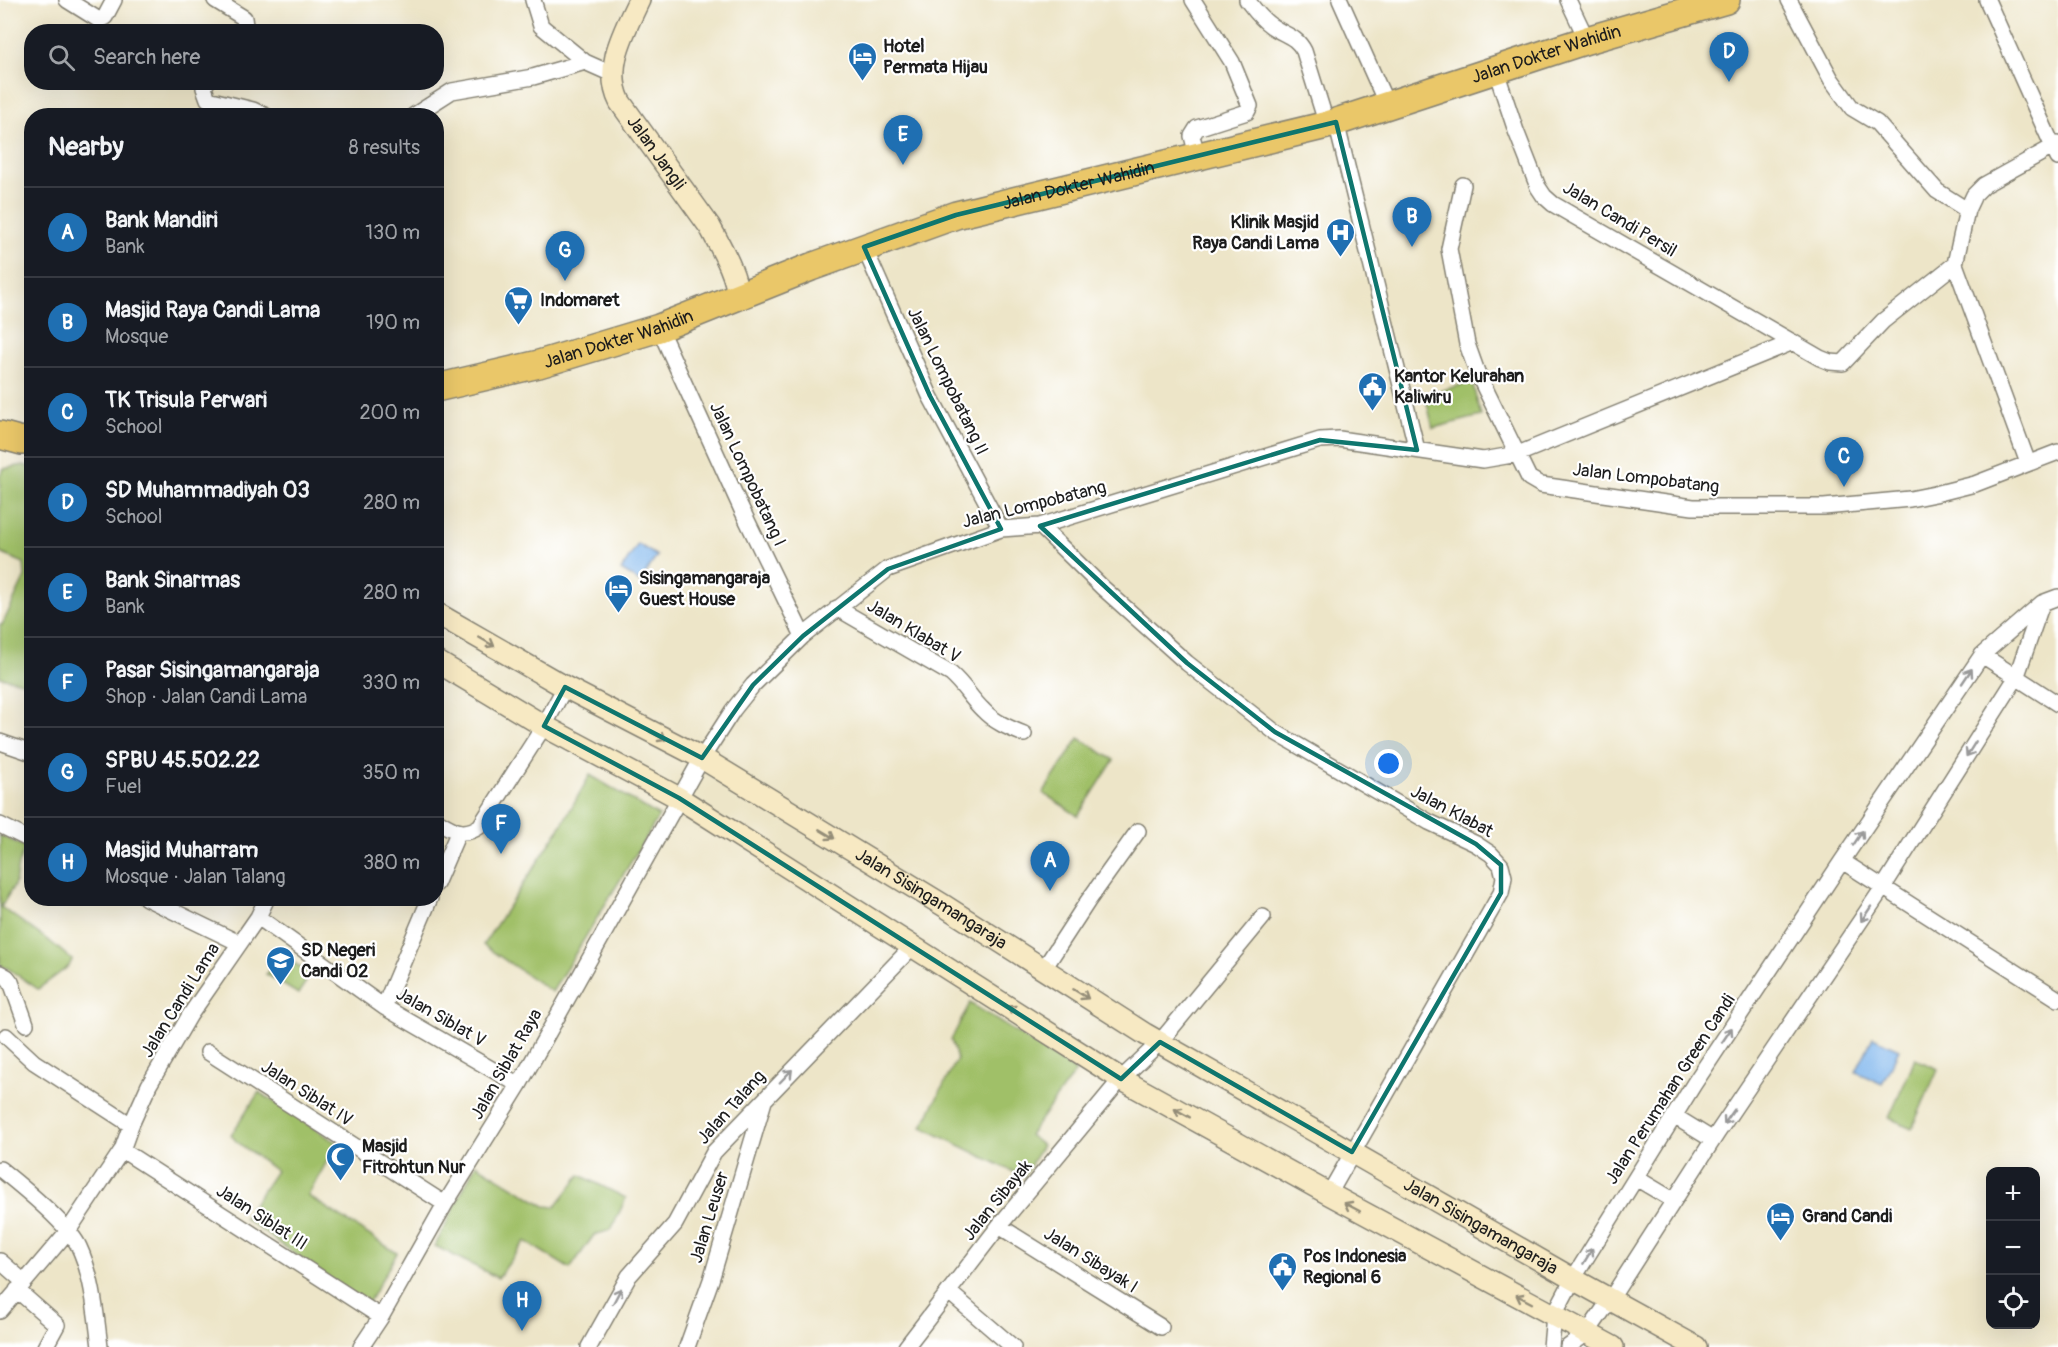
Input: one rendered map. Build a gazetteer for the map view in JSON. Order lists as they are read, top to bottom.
{
  "streets": {
    "highway": ["Jalan Dokter Wahidin"],
    "main road": ["Jalan Jangli", "Jalan Sisingamangaraja"],
    "street": [
      "Jalan Candi Persil",
      "Jalan Lompobatang II",
      "Jalan Lompobatang I",
      "Jalan Lompobatang",
      "Jalan Klabat V",
      "Jalan Klabat",
      "Jalan Candi Lama",
      "Jalan Siblat V",
      "Jalan Siblat Raya",
      "Jalan Perumahan Green Candi",
      "Jalan Siblat IV",
      "Jalan Talang",
      "Jalan Sibayak",
      "Jalan Siblat III",
      "Jalan Leuser",
      "Jalan Sibayak I"
    ]
  },
  "crossings": [
    ["Jalan Dokter Wahidin", "Jalan Jangli"],
    ["Jalan Dokter Wahidin", "Jalan Candi Persil"],
    ["Jalan Dokter Wahidin", "Jalan Lompobatang II"],
    ["Jalan Dokter Wahidin", "Jalan Lompobatang I"],
    ["Jalan Lompobatang II", "Jalan Lompobatang"],
    ["Jalan Lompobatang I", "Jalan Lompobatang"],
    ["Jalan Lompobatang", "Jalan Klabat V"],
    ["Jalan Lompobatang", "Jalan Klabat"],
    ["Jalan Lompobatang", "Jalan Sisingamangaraja"],
    ["Jalan Klabat", "Jalan Sisingamangaraja"],
    ["Jalan Sisingamangaraja", "Jalan Perumahan Green Candi"],
    ["Jalan Candi Lama", "Jalan Siblat V"],
    ["Jalan Candi Lama", "Jalan Siblat III"],
    ["Jalan Siblat V", "Jalan Siblat Raya"],
    ["Jalan Siblat Raya", "Jalan Siblat IV"],
    ["Jalan Siblat Raya", "Jalan Siblat III"],
    ["Jalan Talang", "Jalan Leuser"],
    ["Jalan Sibayak", "Jalan Sibayak I"]
  ],
  "one_way": ["Jalan Talang"],
  "places": {
    "hotel": ["Hotel Permata Hijau", "Sisingamangaraja Guest House", "Grand Candi"],
    "hospital": ["Klinik Masjid Raya Candi Lama"],
    "supermarket": ["Indomaret"],
    "public building": ["Kantor Kelurahan Kaliwiru", "Pos Indonesia Regional 6"],
    "school or university": ["SD Negeri Candi 02"],
    "mosque": ["Masjid Fitrohtun Nur"]
  },
  "page": {
    "search": "Search here",
    "pins": [
      "D",
      "E",
      "B",
      "G",
      "C",
      "F",
      "A",
      "H"
    ],
    "heading": ["Nearby", "8 results"],
    "list": [
      {
        "mark": "A",
        "name": "Bank Mandiri",
        "note": "Bank",
        "value": "130 m"
      },
      {
        "mark": "B",
        "name": "Masjid Raya Candi Lama",
        "note": "Mosque",
        "value": "190 m"
      },
      {
        "mark": "C",
        "name": "TK Trisula Perwari",
        "note": "School",
        "value": "200 m"
      },
      {
        "mark": "D",
        "name": "SD Muhammadiyah 03",
        "note": "School",
        "value": "280 m"
      },
      {
        "mark": "E",
        "name": "Bank Sinarmas",
        "note": "Bank",
        "value": "280 m"
      },
      {
        "mark": "F",
        "name": "Pasar Sisingamangaraja",
        "note": "Shop · Jalan Candi Lama",
        "value": "330 m"
      },
      {
        "mark": "G",
        "name": "SPBU 45.502.22",
        "note": "Fuel",
        "value": "350 m"
      },
      {
        "mark": "H",
        "name": "Masjid Muharram",
        "note": "Mosque · Jalan Talang",
        "value": "380 m"
      }
    ],
    "map_buttons": ["+", "−"]
  }
}
